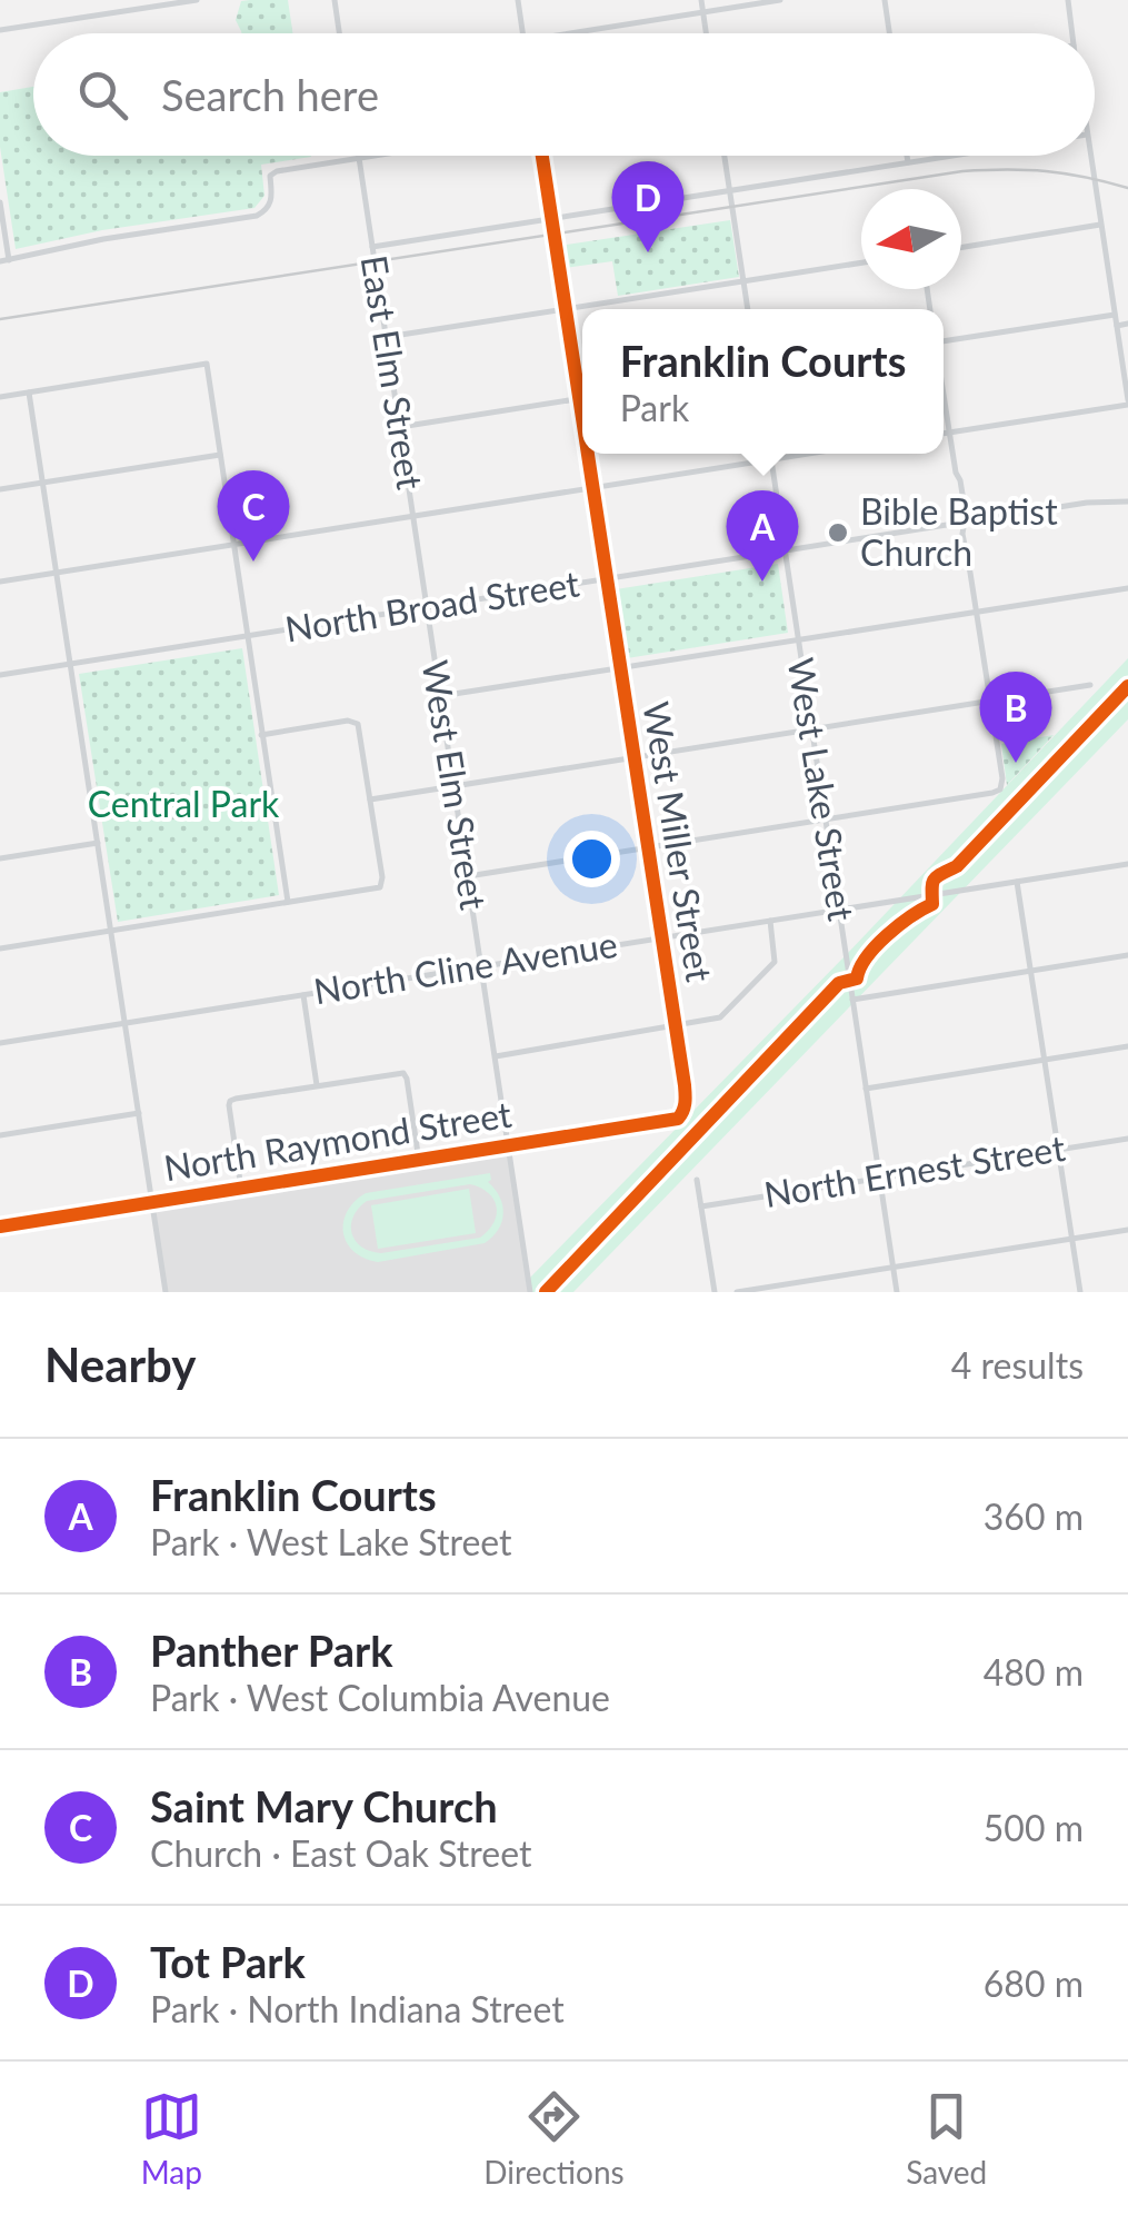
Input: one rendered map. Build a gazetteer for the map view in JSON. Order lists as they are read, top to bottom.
{
  "streets": {
    "street": [
      "East Elm Street",
      "North Broad Street",
      "West Elm Street",
      "West Lake Street",
      "West Miller Street",
      "North Cline Avenue",
      "North Raymond Street",
      "North Ernest Street"
    ]
  },
  "crossings": [
    ["East Elm Street", "North Broad Street"],
    ["East Elm Street", "West Elm Street"],
    ["North Broad Street", "West Elm Street"],
    ["North Broad Street", "West Lake Street"],
    ["North Broad Street", "West Miller Street"],
    ["West Elm Street", "North Cline Avenue"],
    ["West Elm Street", "North Raymond Street"],
    ["West Lake Street", "North Cline Avenue"],
    ["West Lake Street", "North Ernest Street"],
    ["West Miller Street", "North Cline Avenue"],
    ["West Miller Street", "North Raymond Street"]
  ],
  "parks": ["Central Park"],
  "places": ["Bible Baptist Church"],
  "north": "left",
  "page": {
    "search": "Search here",
    "pins": [
      "D",
      "C",
      "A",
      "B"
    ],
    "popup": ["Franklin Courts", "Park"],
    "heading": ["Nearby", "4 results"],
    "list": [
      {
        "mark": "A",
        "name": "Franklin Courts",
        "note": "Park · West Lake Street",
        "value": "360 m"
      },
      {
        "mark": "B",
        "name": "Panther Park",
        "note": "Park · West Columbia Avenue",
        "value": "480 m"
      },
      {
        "mark": "C",
        "name": "Saint Mary Church",
        "note": "Church · East Oak Street",
        "value": "500 m"
      },
      {
        "mark": "D",
        "name": "Tot Park",
        "note": "Park · North Indiana Street",
        "value": "680 m"
      }
    ],
    "nav": ["Map", "Directions", "Saved"]
  }
}
